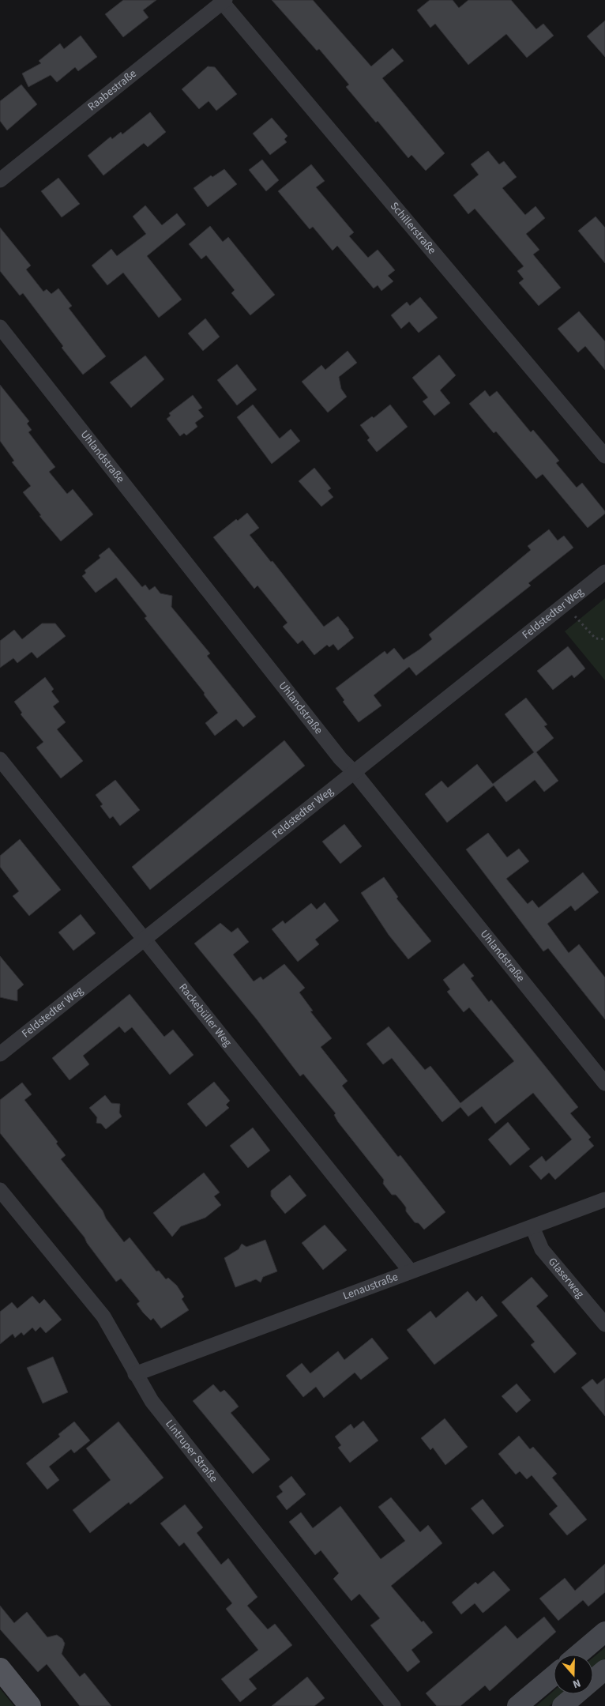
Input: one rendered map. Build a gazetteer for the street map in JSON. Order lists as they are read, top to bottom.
{
  "streets": {
    "street": [
      "Raabestraße",
      "Schillerstraße",
      "Uhlandstraße",
      "Feldstedter Weg",
      "Rackebüller Weg",
      "Glaserweg",
      "Lenaustraße",
      "Lintruper Straße"
    ]
  },
  "crossings": [
    ["Raabestraße", "Schillerstraße"],
    ["Uhlandstraße", "Feldstedter Weg"],
    ["Feldstedter Weg", "Rackebüller Weg"],
    ["Rackebüller Weg", "Lenaustraße"],
    ["Glaserweg", "Lenaustraße"],
    ["Lenaustraße", "Lintruper Straße"]
  ],
  "north": "bottom"
}
